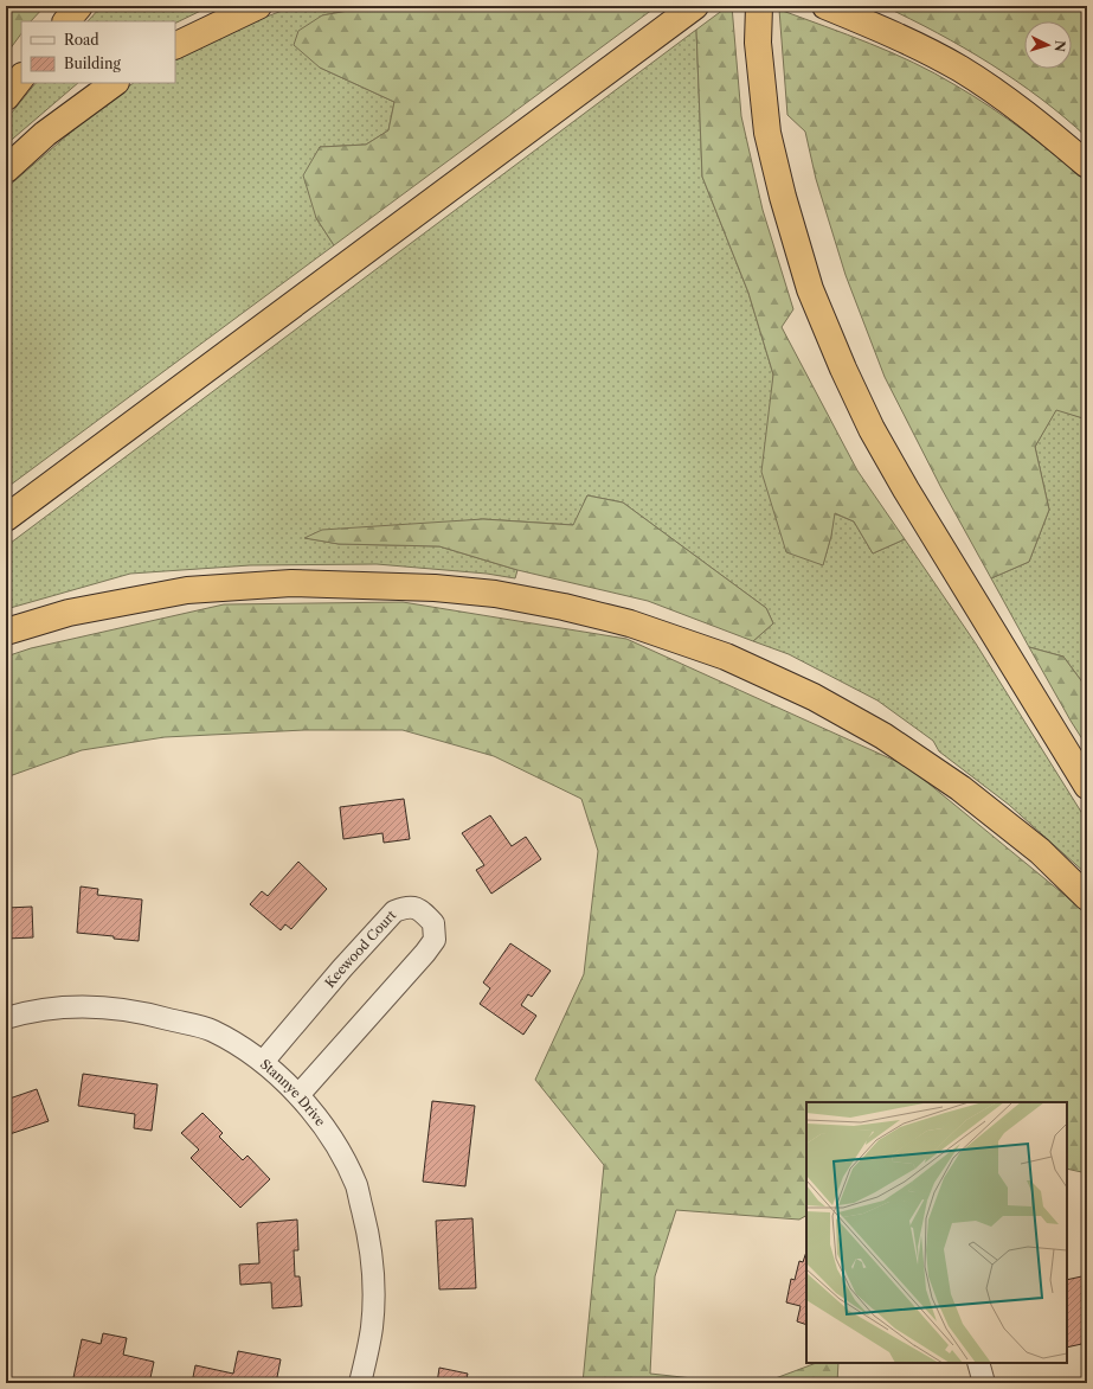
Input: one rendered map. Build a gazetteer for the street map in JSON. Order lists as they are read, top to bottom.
{
  "streets": {
    "street": ["Keewood Court", "Stannye Drive"]
  },
  "crossings": [
    ["Keewood Court", "Stannye Drive"]
  ],
  "legend": ["Road", "Building"],
  "north": "right"
}
